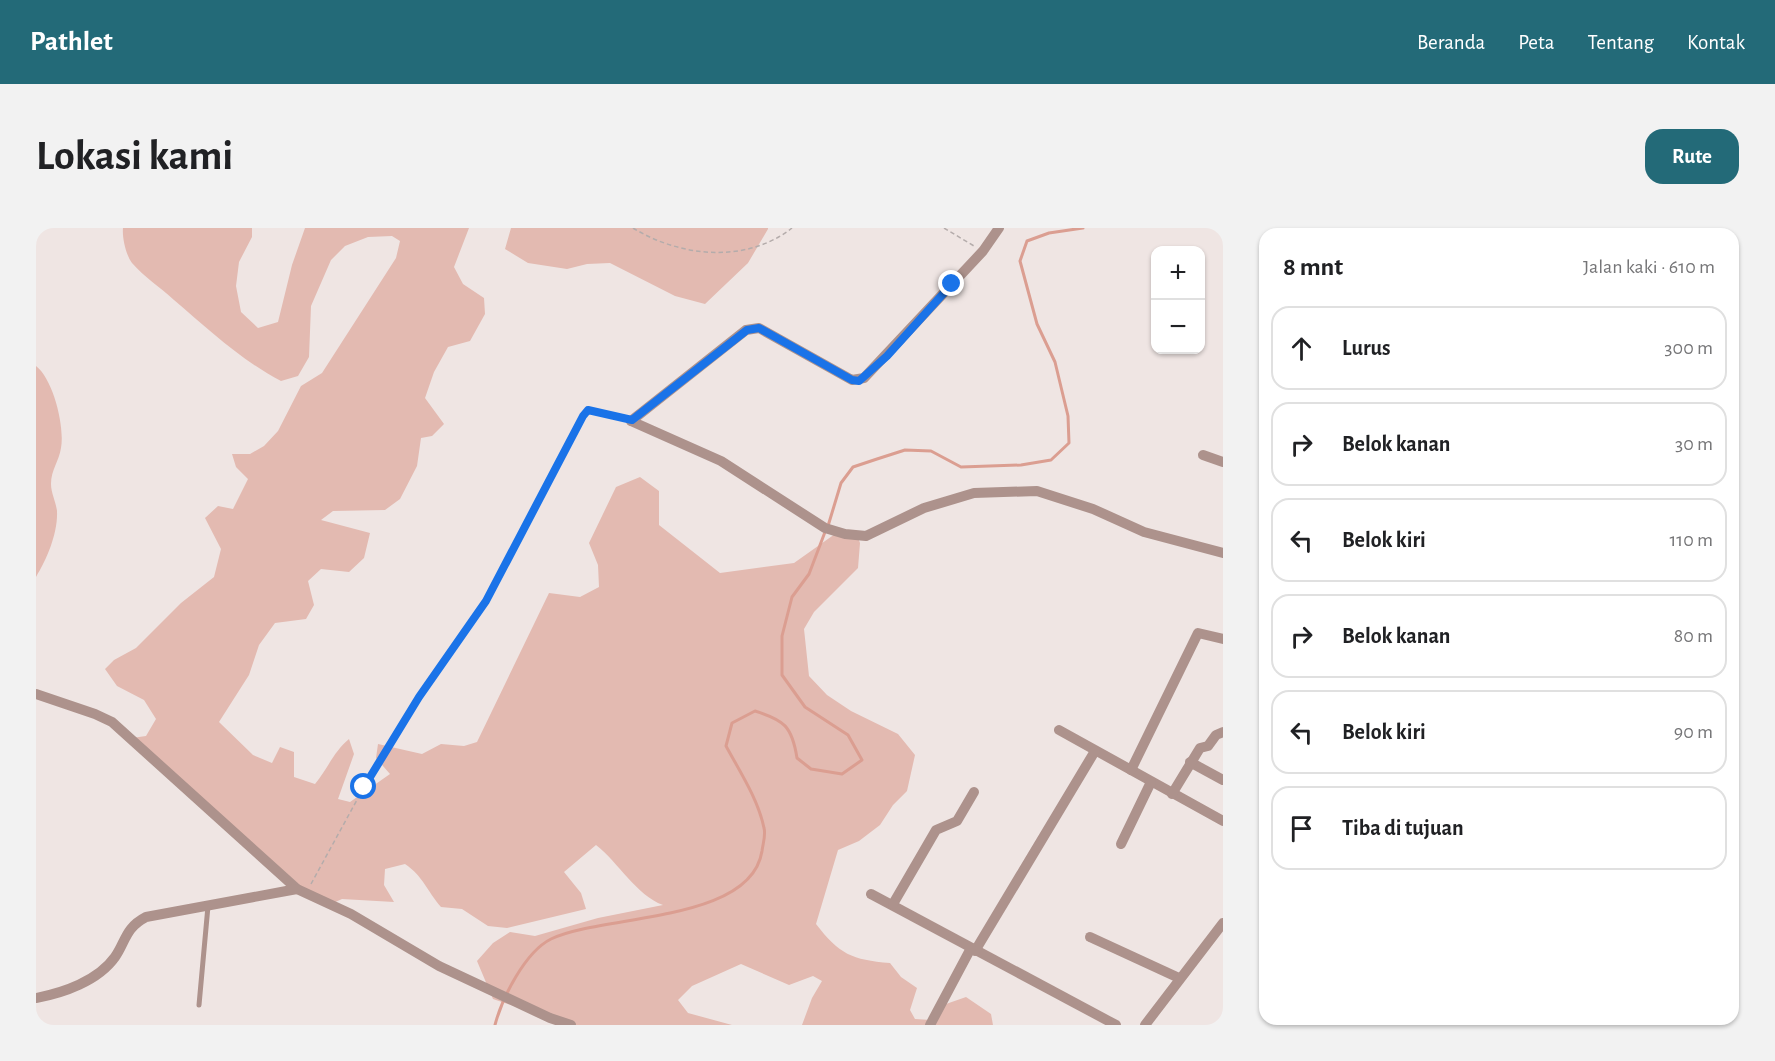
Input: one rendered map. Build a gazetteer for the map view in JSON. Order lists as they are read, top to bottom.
{
  "page": {
    "header": "Pathlet",
    "nav": [
      "Beranda",
      "Peta",
      "Tentang",
      "Kontak"
    ],
    "buttons": "Rute",
    "title": "Lokasi kami",
    "heading": ["8 mnt", "Jalan kaki · 610 m"],
    "map_buttons": ["+", "−"],
    "list": [
      ["Lurus", "300 m"],
      ["Belok kanan", "30 m"],
      ["Belok kiri", "110 m"],
      ["Belok kanan", "80 m"],
      ["Belok kiri", "90 m"],
      "Tiba di tujuan"
    ]
  }
}
